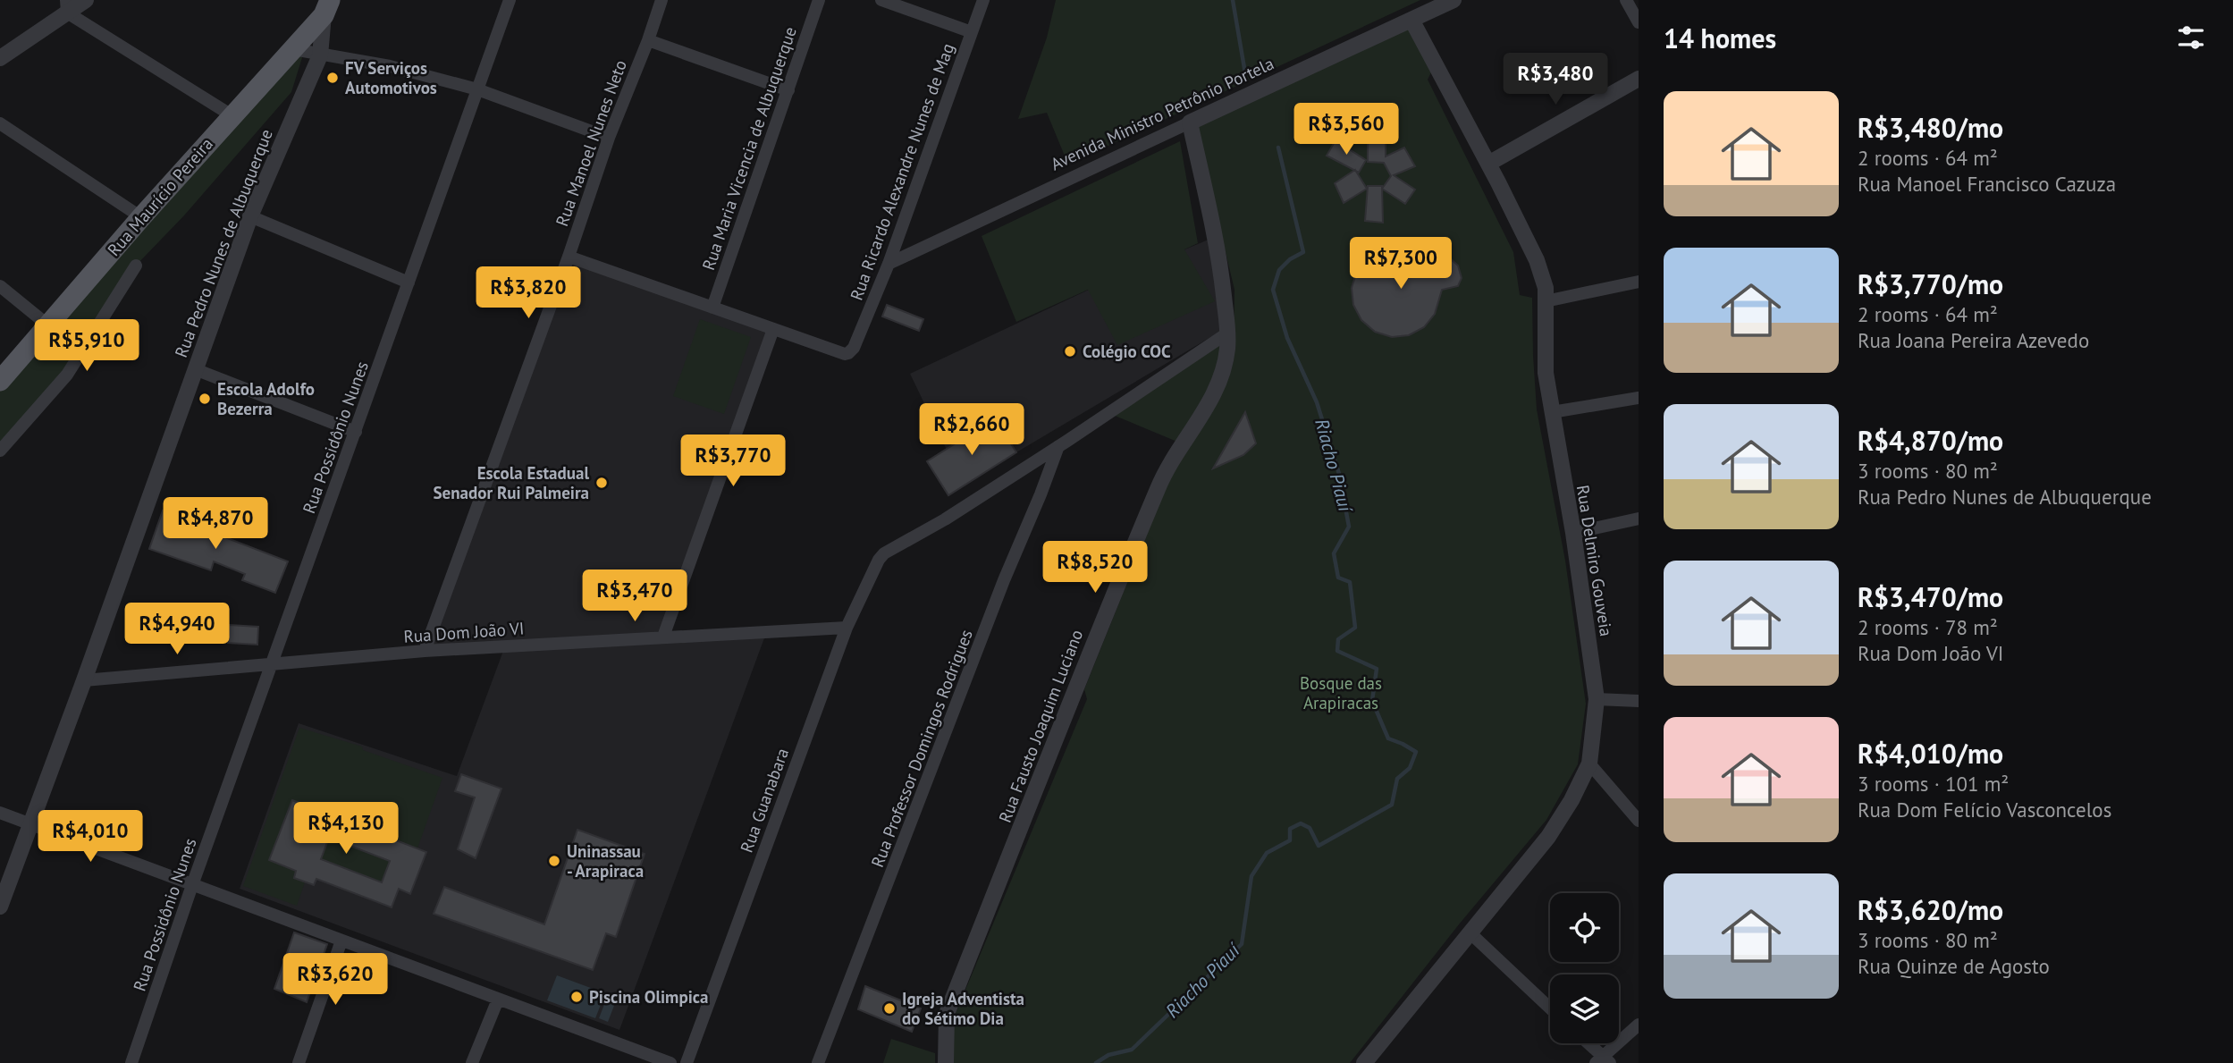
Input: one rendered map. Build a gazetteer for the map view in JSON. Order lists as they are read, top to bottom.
{
  "streets": {
    "main road": ["Rua Maurício Pereira"],
    "street": [
      "Avenida Ministro Petrônio Portela",
      "Rua Manoel Nunes Neto",
      "Rua Maria Vicencia de Albuquerque",
      "Rua Ricardo Alexandre Nunes de Mag",
      "Rua Pedro Nunes de Albuquerque",
      "Rua Possidônio Nunes",
      "Rua Delmiro Gouveia",
      "Rua Dom João VI",
      "Rua Fausto Joaquim Luciano",
      "Rua Professor Domingos Rodrigues",
      "Rua Guanabara"
    ]
  },
  "crossings": [
    ["Avenida Ministro Petrônio Portela", "Rua Ricardo Alexandre Nunes de Mag"],
    ["Avenida Ministro Petrônio Portela", "Rua Delmiro Gouveia"],
    ["Avenida Ministro Petrônio Portela", "Rua Fausto Joaquim Luciano"],
    ["Rua Manoel Nunes Neto", "Rua Dom João VI"],
    ["Rua Maurício Pereira", "Rua Pedro Nunes de Albuquerque"],
    ["Rua Pedro Nunes de Albuquerque", "Rua Dom João VI"],
    ["Rua Possidônio Nunes", "Rua Dom João VI"],
    ["Rua Dom João VI", "Rua Guanabara"],
    ["Rua Professor Domingos Rodrigues", "Rua Guanabara"]
  ],
  "water": ["Riacho Piauí"],
  "parks": ["Bosque das Arapiracas"],
  "places": [
    "FV Serviços Automotivos",
    "Colégio COC",
    "Escola Adolfo Bezerra",
    "Escola Estadual Senador Rui Palmeira",
    "Uninassau - Arapiraca",
    "Piscina Olimpica",
    "Igreja Adventista do Sétimo Dia"
  ],
  "page": {
    "heading": "14 homes",
    "price": [
      "R$3,480",
      "R$3,560",
      "R$7,300",
      "R$3,820",
      "R$5,910",
      "R$2,660",
      "R$3,770",
      "R$4,870",
      "R$8,520",
      "R$3,470",
      "R$4,940",
      "R$4,130",
      "R$4,010",
      "R$3,620"
    ],
    "list": [
      {
        "name": "R$3,480/mo",
        "note": "2 rooms · 64 m² · Rua Manoel Francisco Cazuza"
      },
      {
        "name": "R$3,770/mo",
        "note": "2 rooms · 64 m² · Rua Joana Pereira Azevedo"
      },
      {
        "name": "R$4,870/mo",
        "note": "3 rooms · 80 m² · Rua Pedro Nunes de Albuquerque"
      },
      {
        "name": "R$3,470/mo",
        "note": "2 rooms · 78 m² · Rua Dom João VI"
      },
      {
        "name": "R$4,010/mo",
        "note": "3 rooms · 101 m² · Rua Dom Felício Vasconcelos"
      },
      {
        "name": "R$3,620/mo",
        "note": "3 rooms · 80 m² · Rua Quinze de Agosto"
      }
    ]
  }
}
